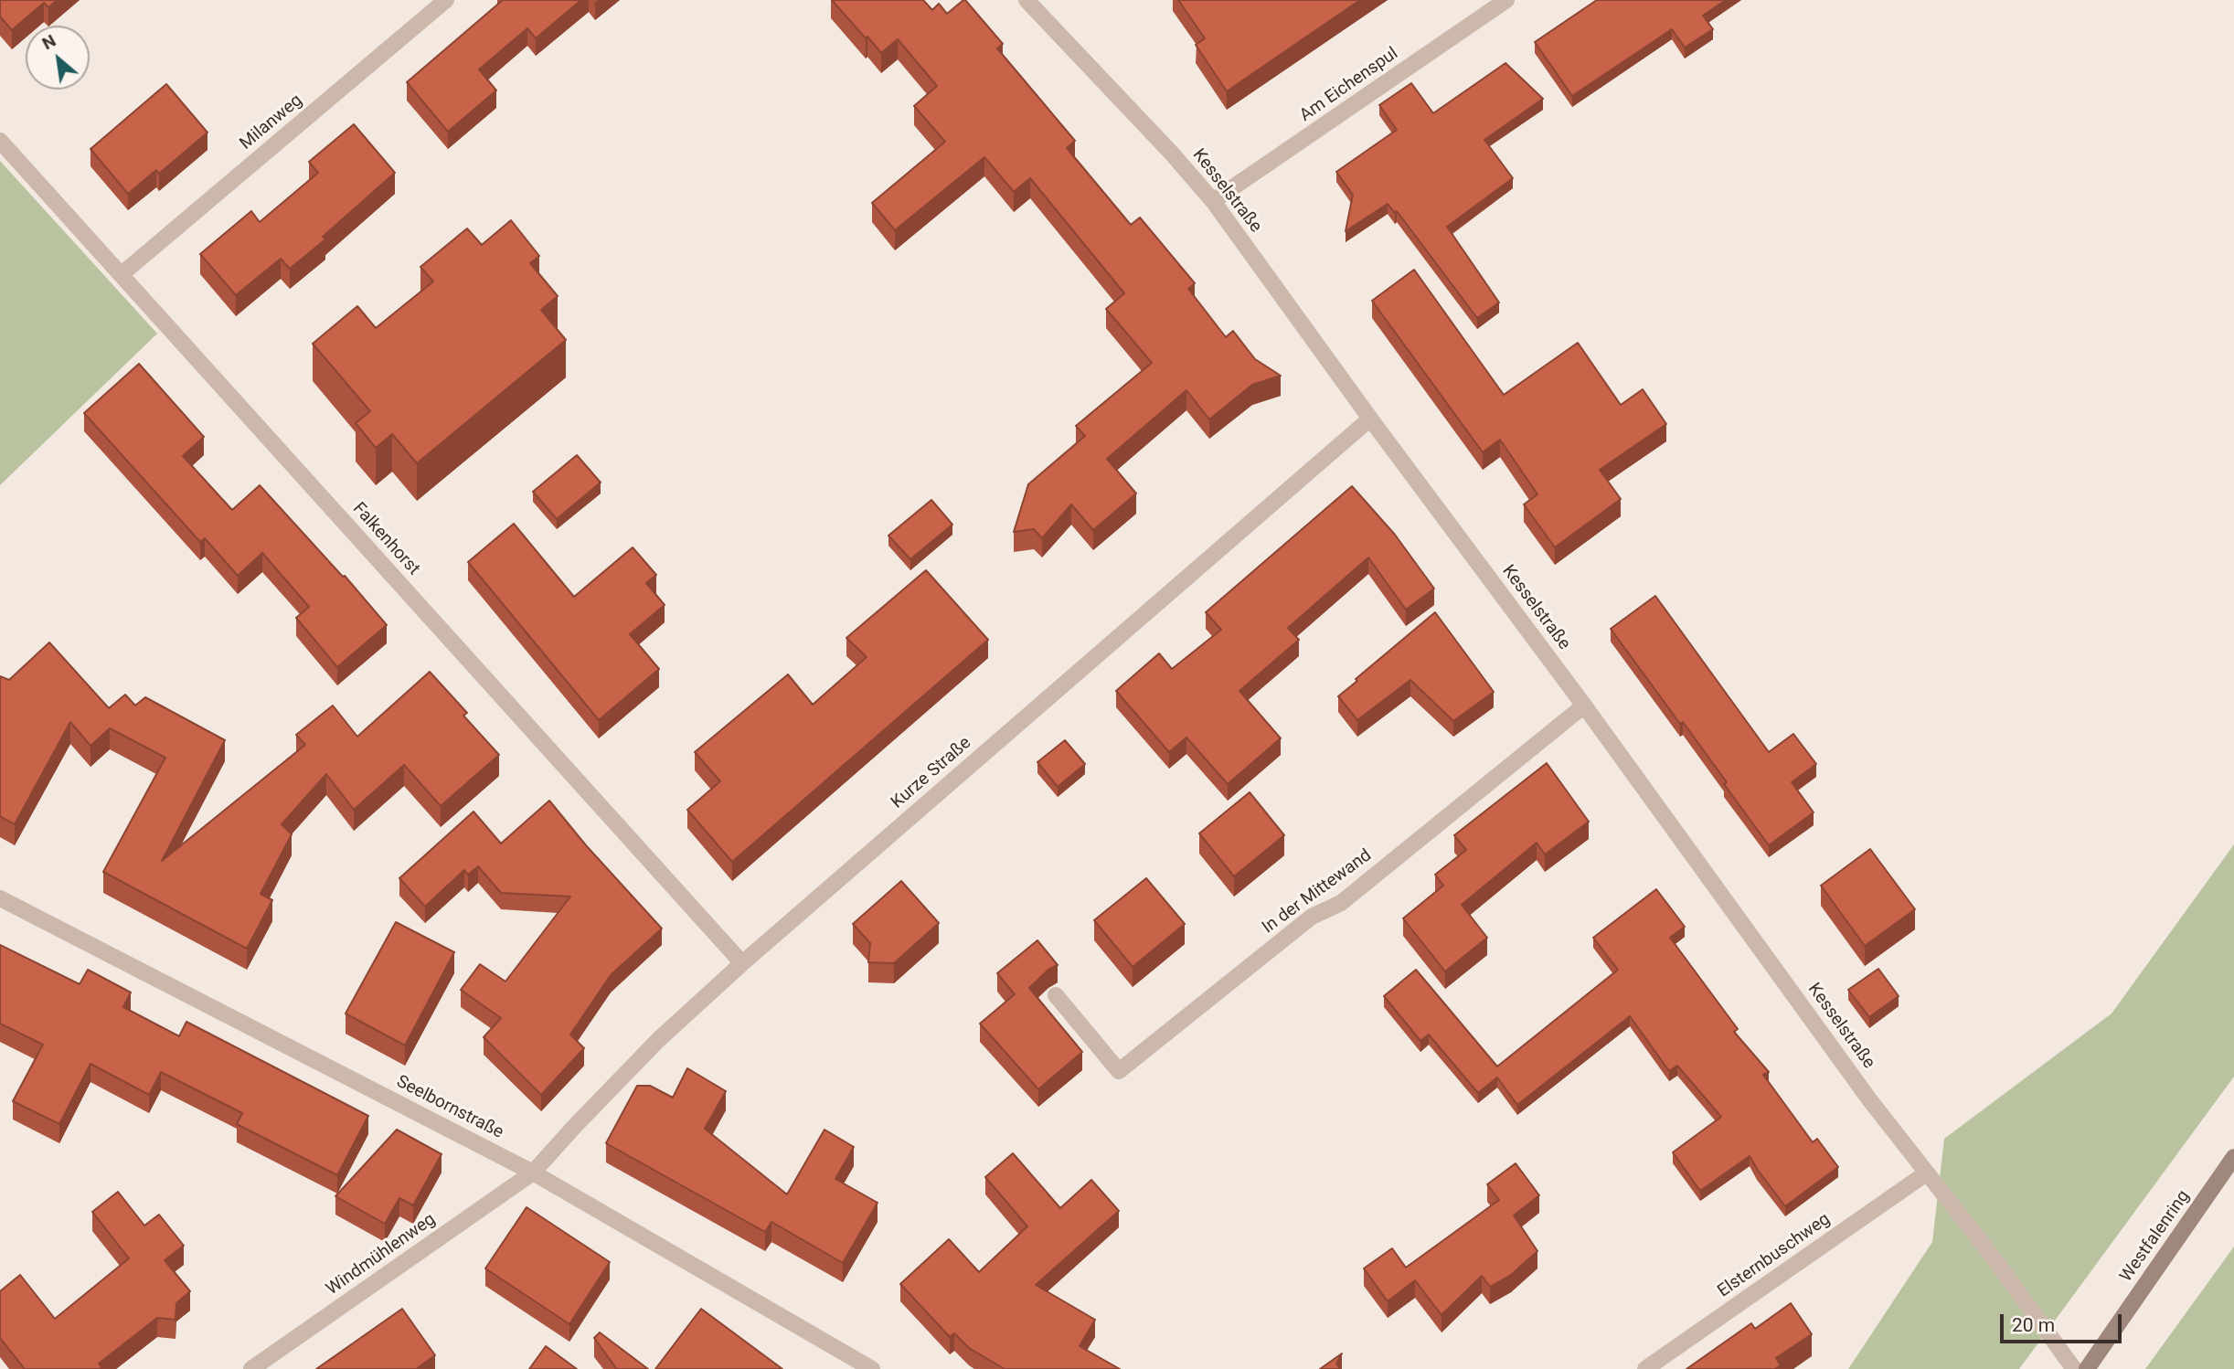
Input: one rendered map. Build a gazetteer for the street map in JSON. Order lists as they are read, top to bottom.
{
  "streets": {
    "main road": ["Westfalenring"],
    "street": [
      "Am Eichenspul",
      "Milanweg",
      "Kesselstraße",
      "Falkenhorst",
      "Kurze Straße",
      "In der Mittewand",
      "Seelbornstraße",
      "Windmühlenweg",
      "Elsternbuschweg"
    ]
  },
  "crossings": [
    ["Am Eichenspul", "Kesselstraße"],
    ["Milanweg", "Falkenhorst"],
    ["Kesselstraße", "Kurze Straße"],
    ["Kesselstraße", "In der Mittewand"],
    ["Kesselstraße", "Elsternbuschweg"],
    ["Falkenhorst", "Kurze Straße"],
    ["Kurze Straße", "Seelbornstraße"],
    ["Kurze Straße", "Windmühlenweg"],
    ["Seelbornstraße", "Windmühlenweg"]
  ],
  "scale_bar": "20 m",
  "north": "top left"
}
